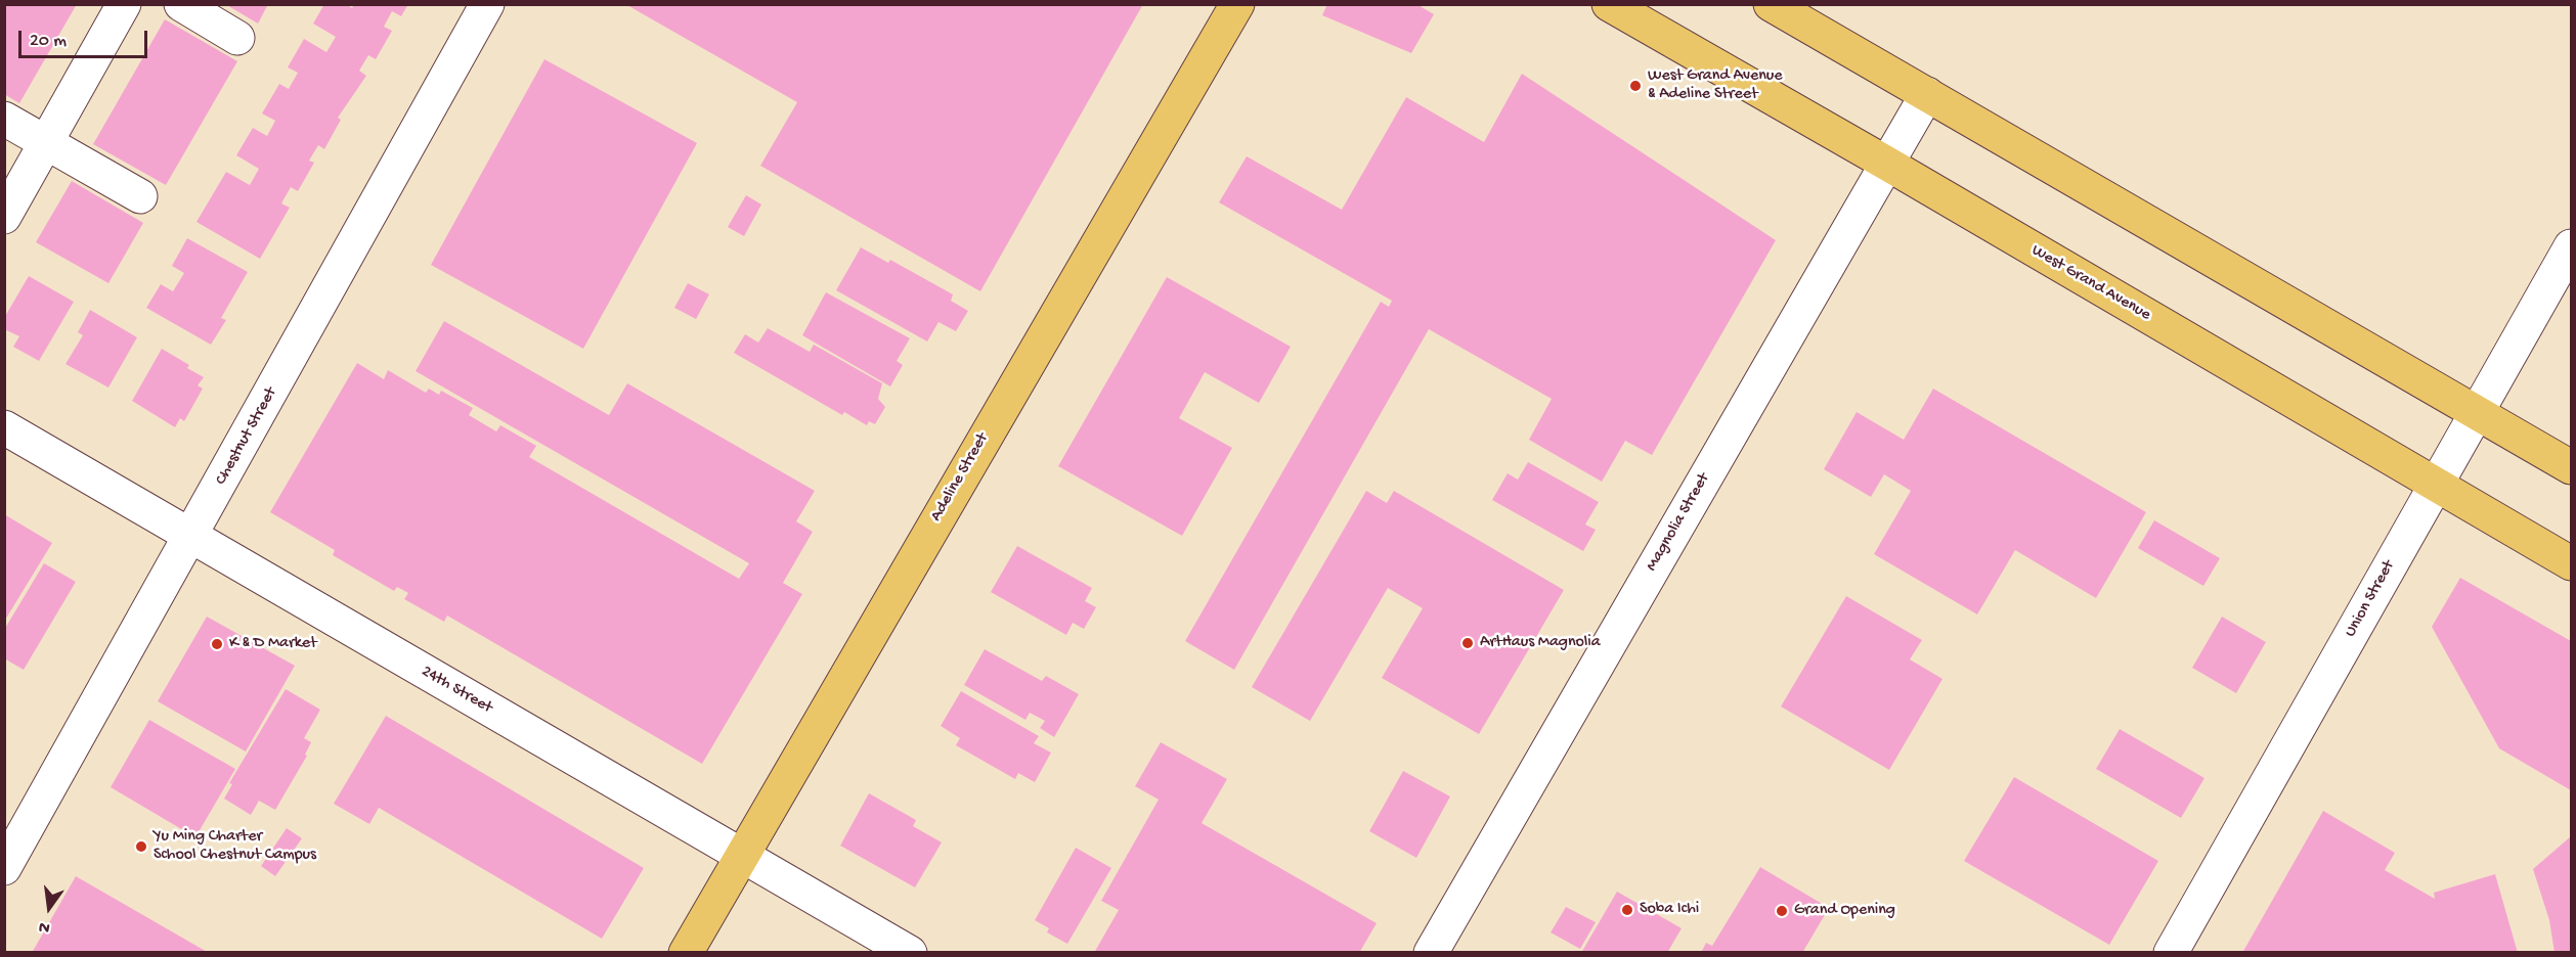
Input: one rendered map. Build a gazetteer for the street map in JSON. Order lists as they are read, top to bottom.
{
  "streets": {
    "main road": ["West Grand Avenue", "Adeline Street"],
    "street": [
      "Chestnut Street",
      "Magnolia Street",
      "Union Street",
      "24th Street"
    ]
  },
  "crossings": [
    ["West Grand Avenue", "Magnolia Street"],
    ["West Grand Avenue", "Union Street"],
    ["Chestnut Street", "24th Street"],
    ["Adeline Street", "24th Street"]
  ],
  "places": [
    "West Grand Avenue & Adeline Street",
    "ArtHaus Magnolia",
    "K & D Market",
    "Yu Ming Charter School Chestnut Campus",
    "Soba Ichi",
    "Grand Opening"
  ],
  "scale_bar": "20 m",
  "north": "bottom"
}
